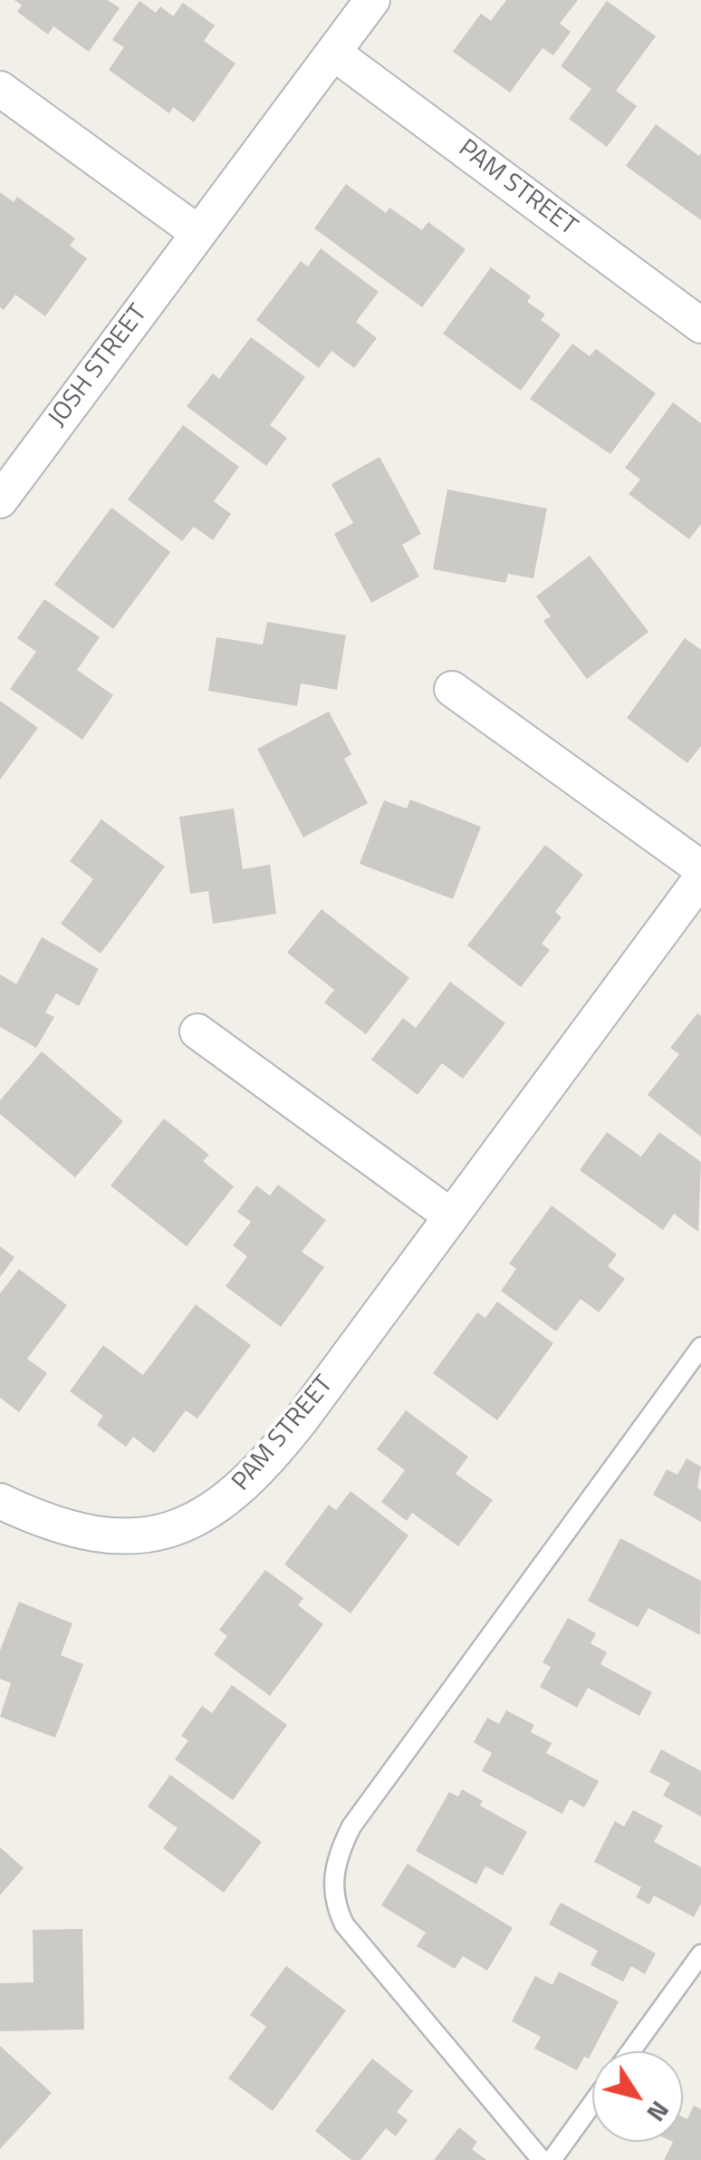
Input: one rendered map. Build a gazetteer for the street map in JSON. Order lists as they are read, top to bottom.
{
  "streets": {
    "street": ["PAM STREET", "JOSH STREET"]
  },
  "crossings": [
    ["PAM STREET", "JOSH STREET"]
  ],
  "north": "bottom right"
}
